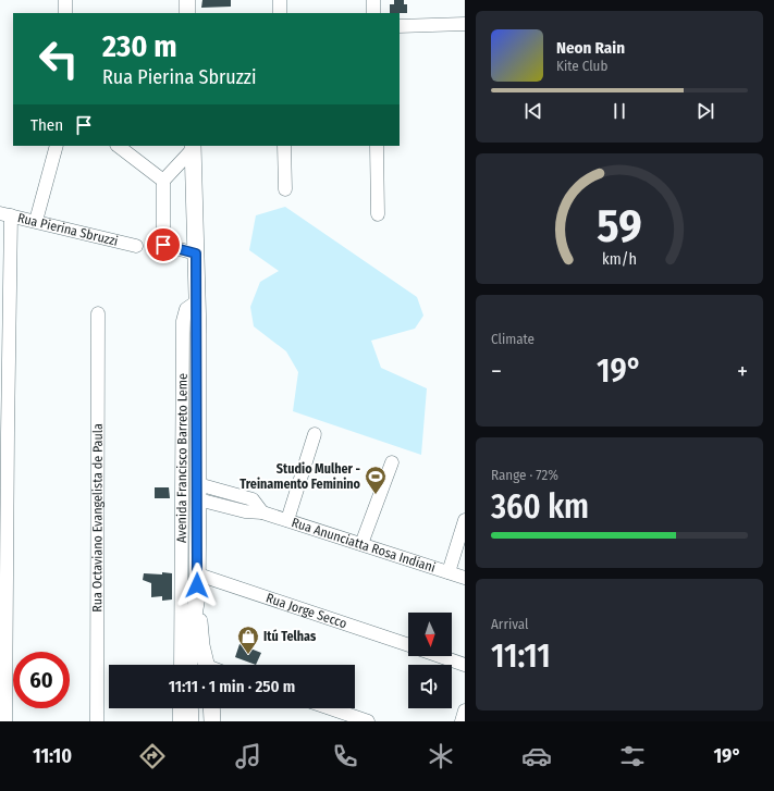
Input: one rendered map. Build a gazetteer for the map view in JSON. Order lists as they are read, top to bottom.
{
  "streets": {
    "main road": ["Avenida Francisco Barreto Leme"],
    "street": [
      "Rua Pierina Sbruzzi",
      "Rua Octaviano Evangelista de Paula",
      "Rua Anunciatta Rosa Indiani",
      "Rua Jorge Secco"
    ]
  },
  "crossings": [
    ["Avenida Francisco Barreto Leme", "Rua Anunciatta Rosa Indiani"],
    ["Avenida Francisco Barreto Leme", "Rua Jorge Secco"]
  ],
  "places": {
    "sports": ["Studio Mulher - Treinamento Feminino"],
    "shop": ["Itú Telhas"]
  },
  "north": "bottom",
  "page": {
    "turn": ["230 m", "Rua Pierina Sbruzzi"],
    "song": ["Neon Rain", "Kite Club"],
    "then": "Then",
    "tile": [
      "Climate",
      ["Range · 72%", "360 km"],
      ["Arrival", "11:11"]
    ],
    "heat": ["−", "19°", "+"],
    "limit": "60",
    "trip": "11:11 · 1 min · 250 m",
    "tabs": ["11:10", "19°"],
    "gauge": ["59", "km/h"]
  }
}
